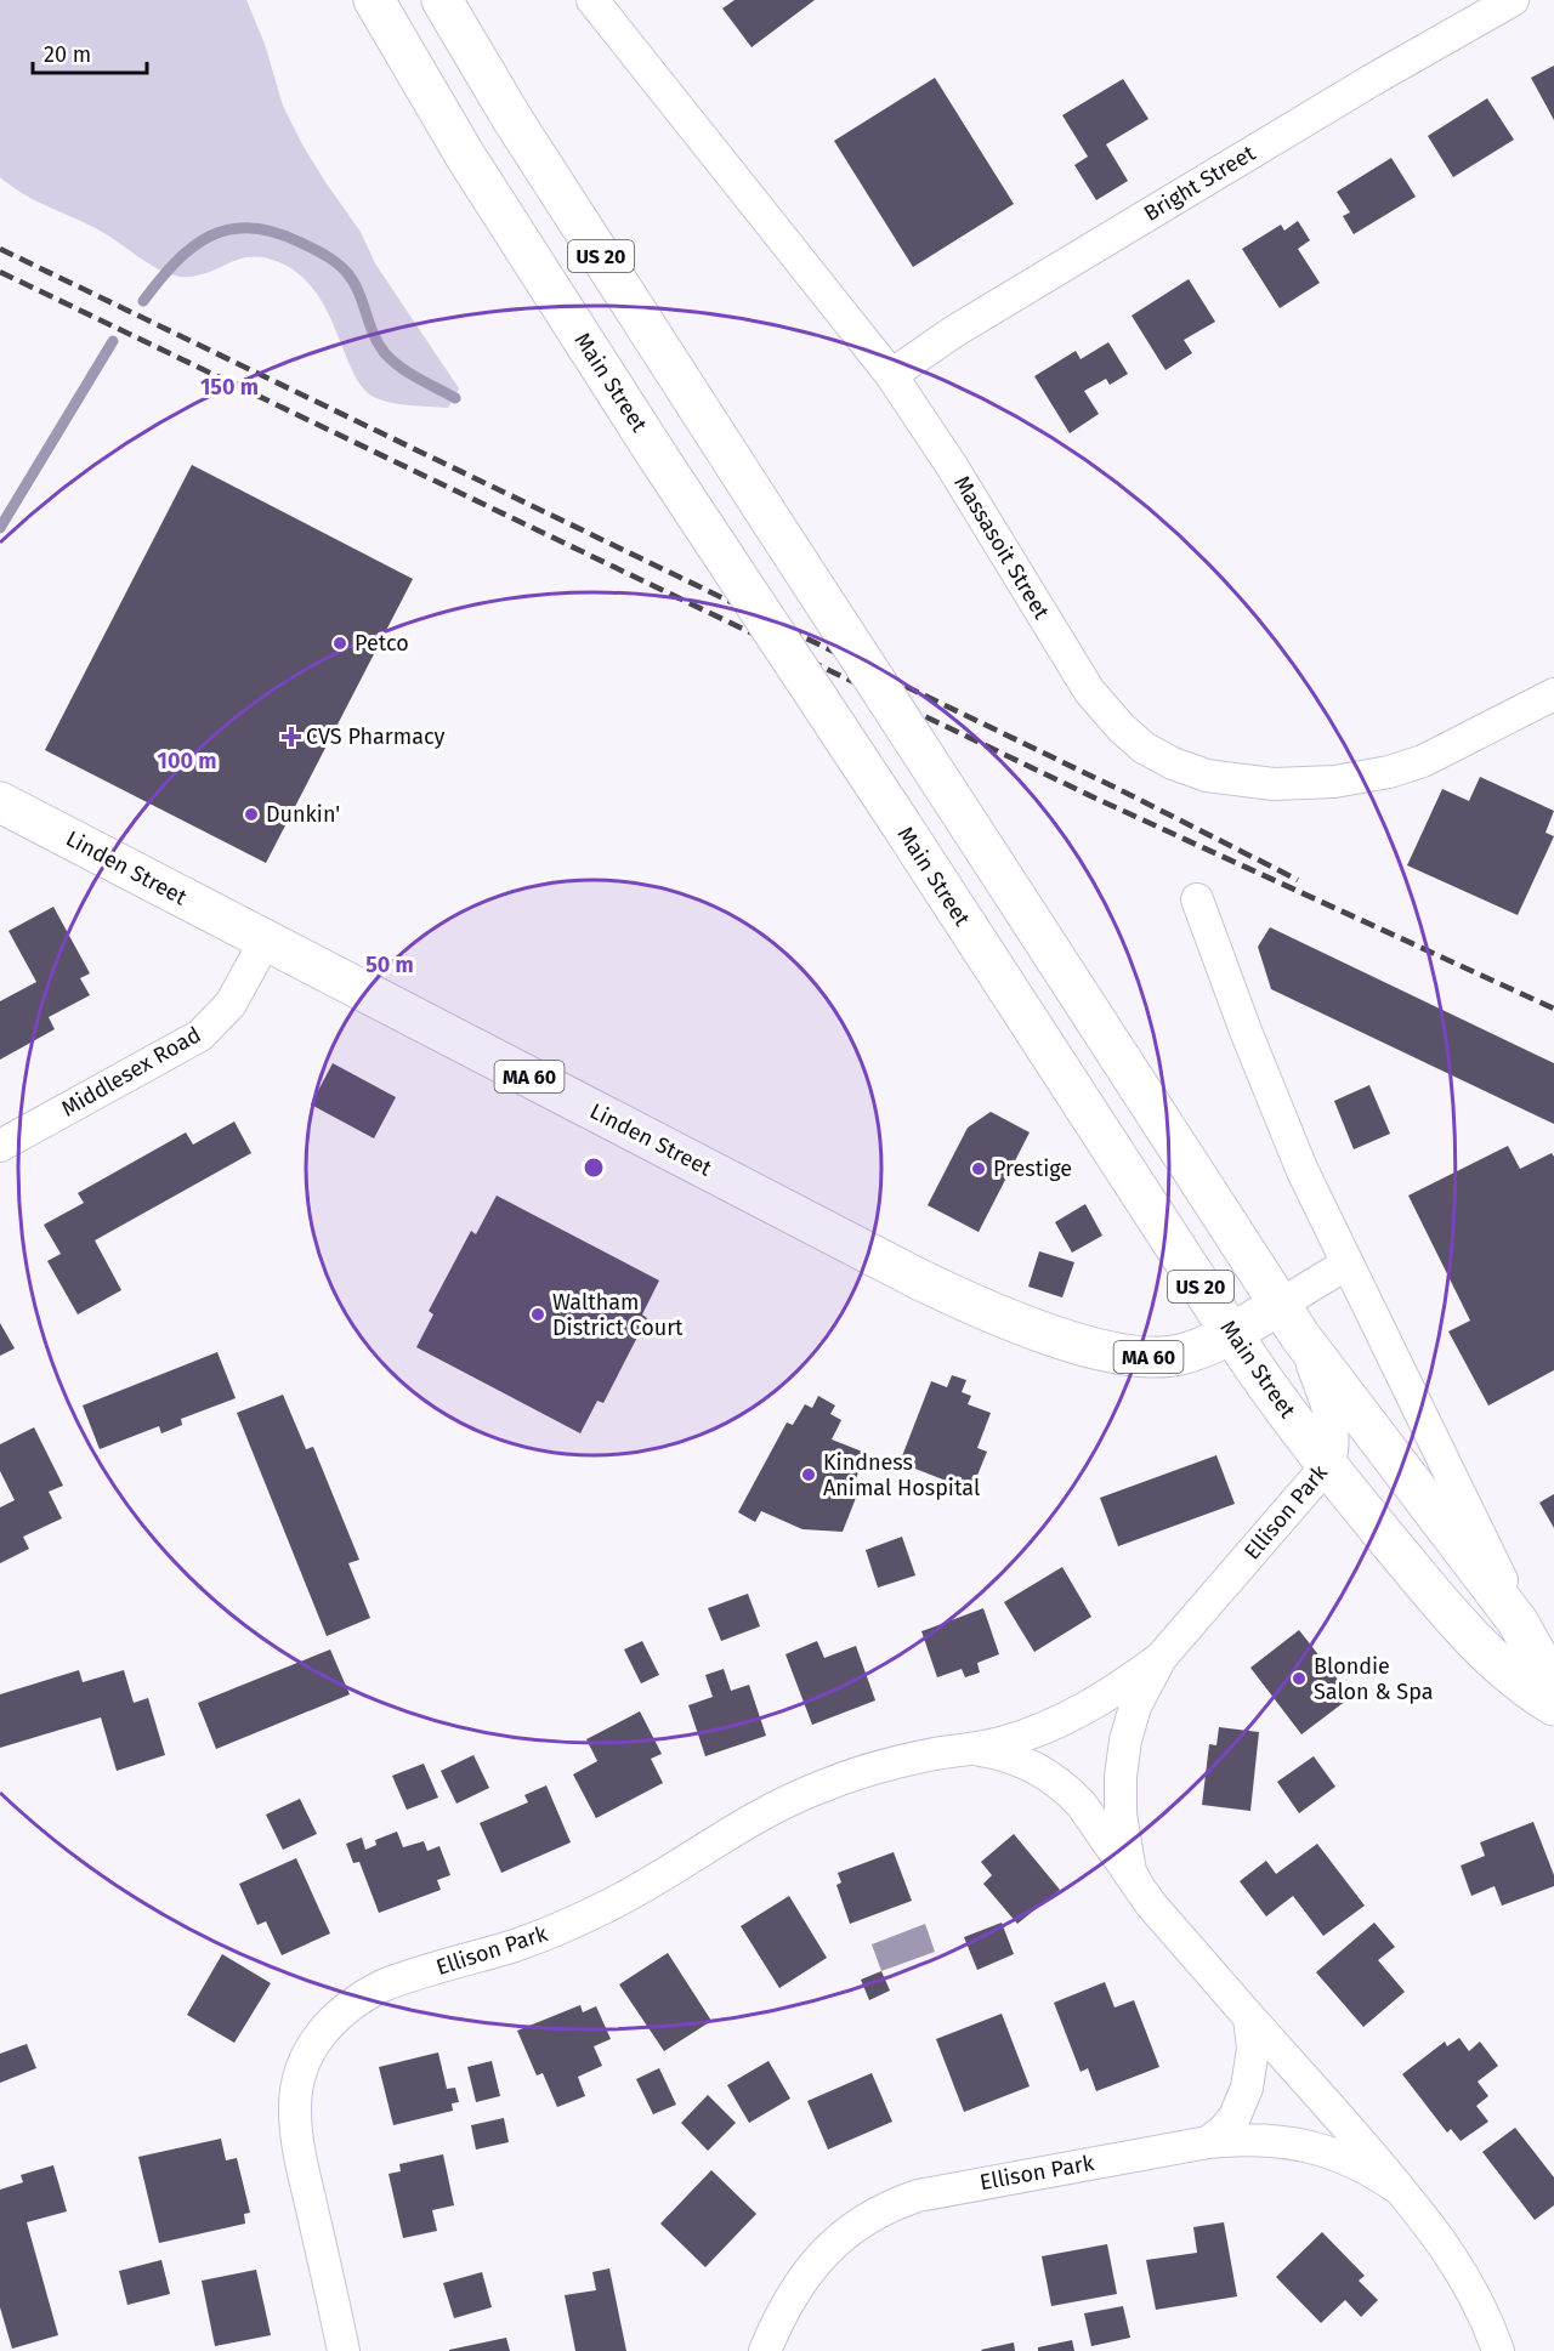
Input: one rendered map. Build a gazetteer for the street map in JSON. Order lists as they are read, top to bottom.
{
  "streets": {
    "main road": [
      "US 20",
      "Main Street",
      "Linden Street",
      "MA 60"
    ],
    "street": [
      "Bright Street",
      "Massasoit Street",
      "Middlesex Road",
      "Ellison Park"
    ]
  },
  "crossings": [
    ["Bright Street", "Massasoit Street"],
    ["US 20", "Linden Street"],
    ["US 20", "Ellison Park"],
    ["Main Street", "Linden Street"],
    ["Main Street", "Ellison Park"],
    ["Linden Street", "Middlesex Road"],
    ["Linden Street", "Ellison Park"]
  ],
  "places": {
    "other": [
      "Petco",
      "Dunkin'",
      "Prestige",
      "Waltham District Court",
      "Kindness Animal Hospital",
      "Blondie Salon & Spa"
    ],
    "health": ["CVS Pharmacy"]
  },
  "scale_bar": "20 m",
  "rings": ["150 m", "100 m", "50 m"]
}
